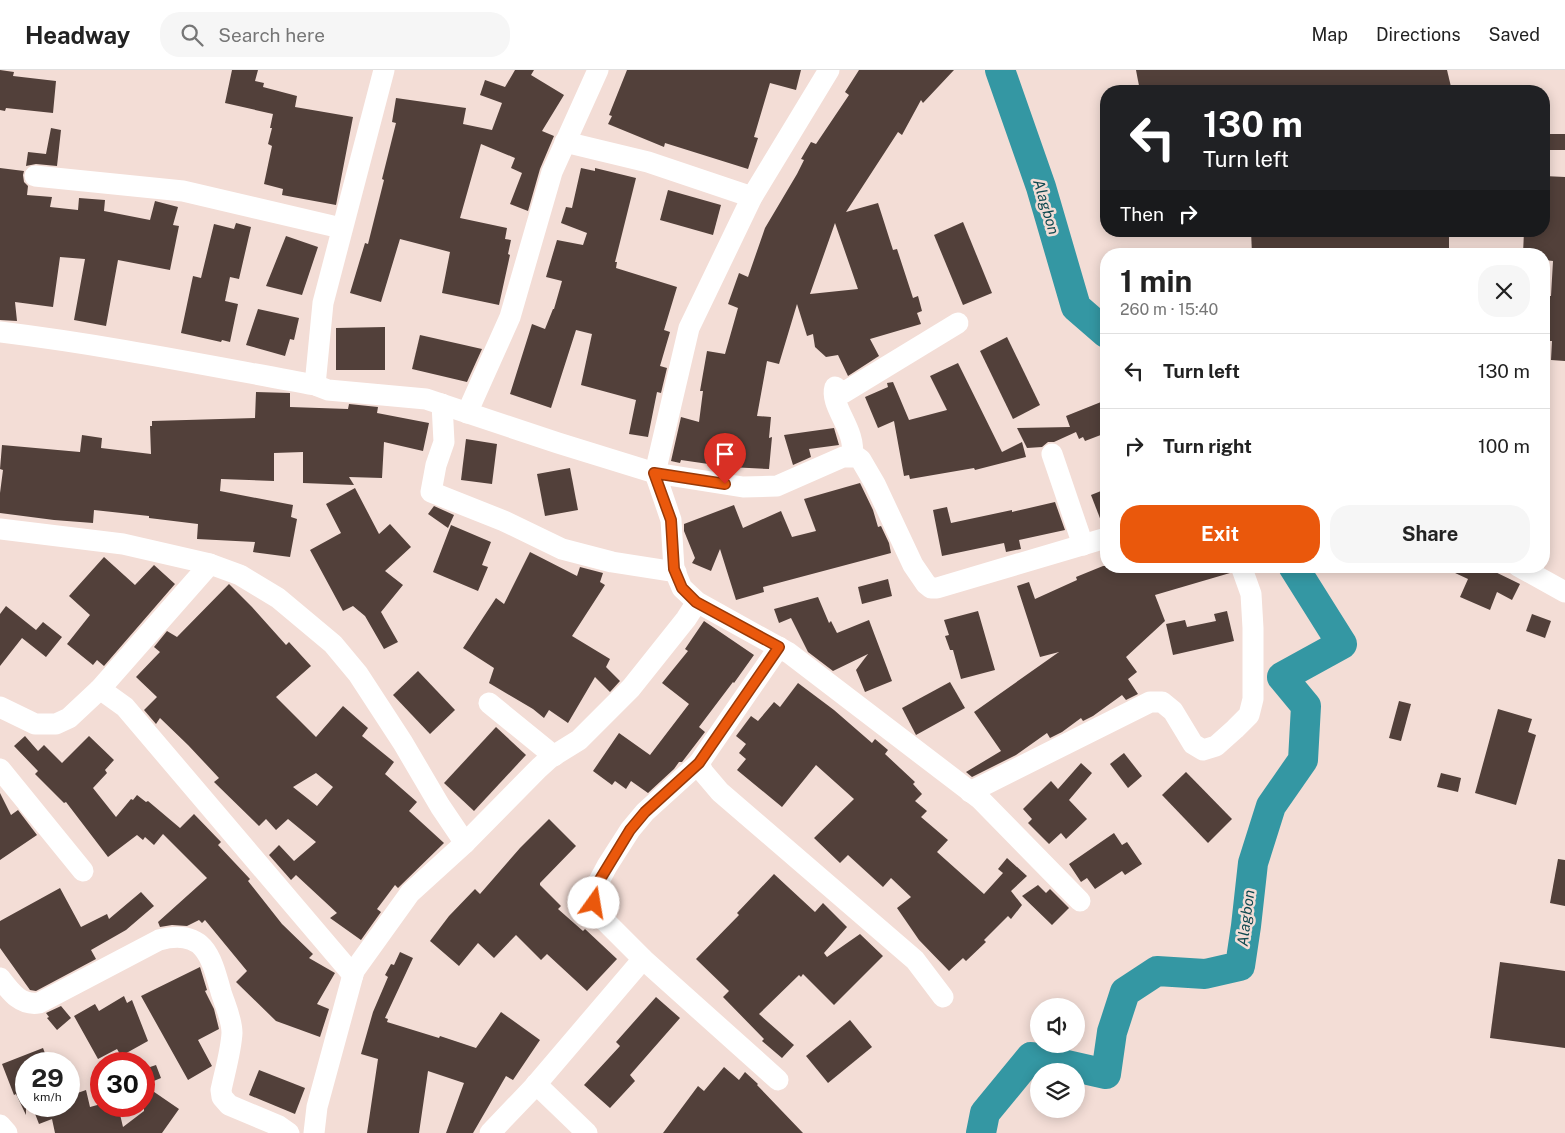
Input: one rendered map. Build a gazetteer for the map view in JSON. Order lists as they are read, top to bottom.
{
  "water": ["Alagbon"],
  "page": {
    "header": "Headway",
    "search": "Search here",
    "nav": ["Map", "Directions", "Saved"],
    "turn": ["130 m", "Turn left"],
    "then": "Then",
    "heading": ["1 min", "260 m · 15:40"],
    "list": [
      {
        "name": "Turn left",
        "value": "130 m"
      },
      {
        "name": "Turn right",
        "value": "100 m"
      }
    ],
    "buttons": ["Exit", "Share"],
    "speed": "29 km/h",
    "limit": "30"
  }
}
